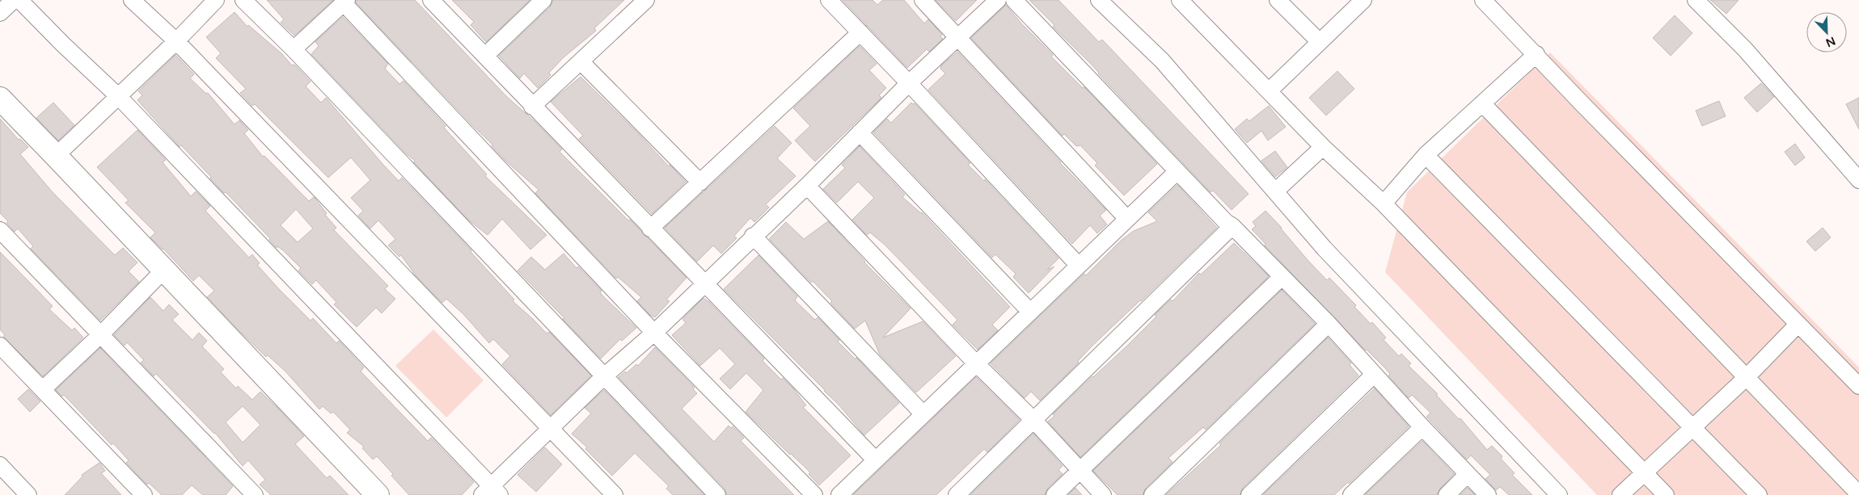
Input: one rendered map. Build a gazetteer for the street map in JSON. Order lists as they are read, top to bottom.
{
  "north": "bottom right"
}
